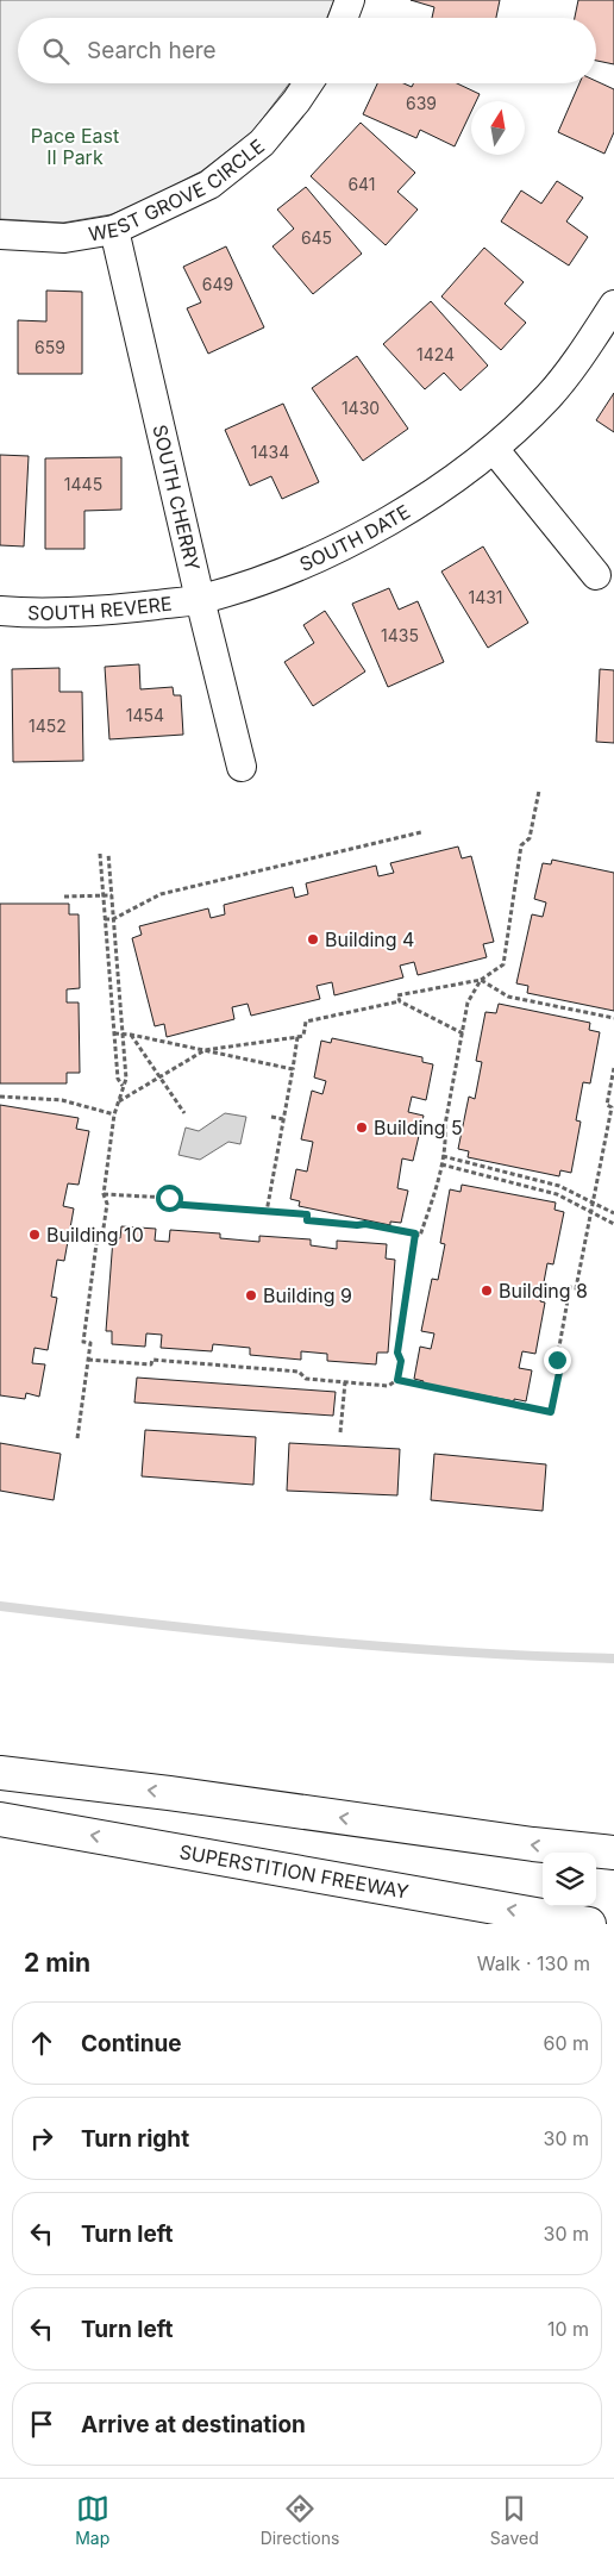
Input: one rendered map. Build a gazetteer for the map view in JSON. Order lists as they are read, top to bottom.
{
  "streets": {
    "highway": ["SUPERSTITION FREEWAY"],
    "street": [
      "WEST GROVE CIRCLE",
      "SOUTH CHERRY",
      "SOUTH DATE",
      "SOUTH REVERE"
    ]
  },
  "crossings": [
    ["WEST GROVE CIRCLE", "SOUTH CHERRY"],
    ["SOUTH CHERRY", "SOUTH DATE"],
    ["SOUTH CHERRY", "SOUTH REVERE"],
    ["SOUTH DATE", "SOUTH REVERE"]
  ],
  "parks": ["Pace East II Park"],
  "places": [
    "Building 4",
    "Building 5",
    "Building 10",
    "Building 8",
    "Building 9"
  ],
  "house_numbers": [
    "639",
    "641",
    "645",
    "649",
    "659",
    "1424",
    "1430",
    "1434",
    "1445",
    "1431",
    "1435",
    "1454",
    "1452"
  ],
  "north": "top",
  "page": {
    "search": "Search here",
    "heading": ["2 min", "Walk · 130 m"],
    "list": [
      ["Continue", "60 m"],
      ["Turn right", "30 m"],
      ["Turn left", "30 m"],
      ["Turn left", "10 m"],
      "Arrive at destination"
    ],
    "nav": ["Map", "Directions", "Saved"]
  }
}
